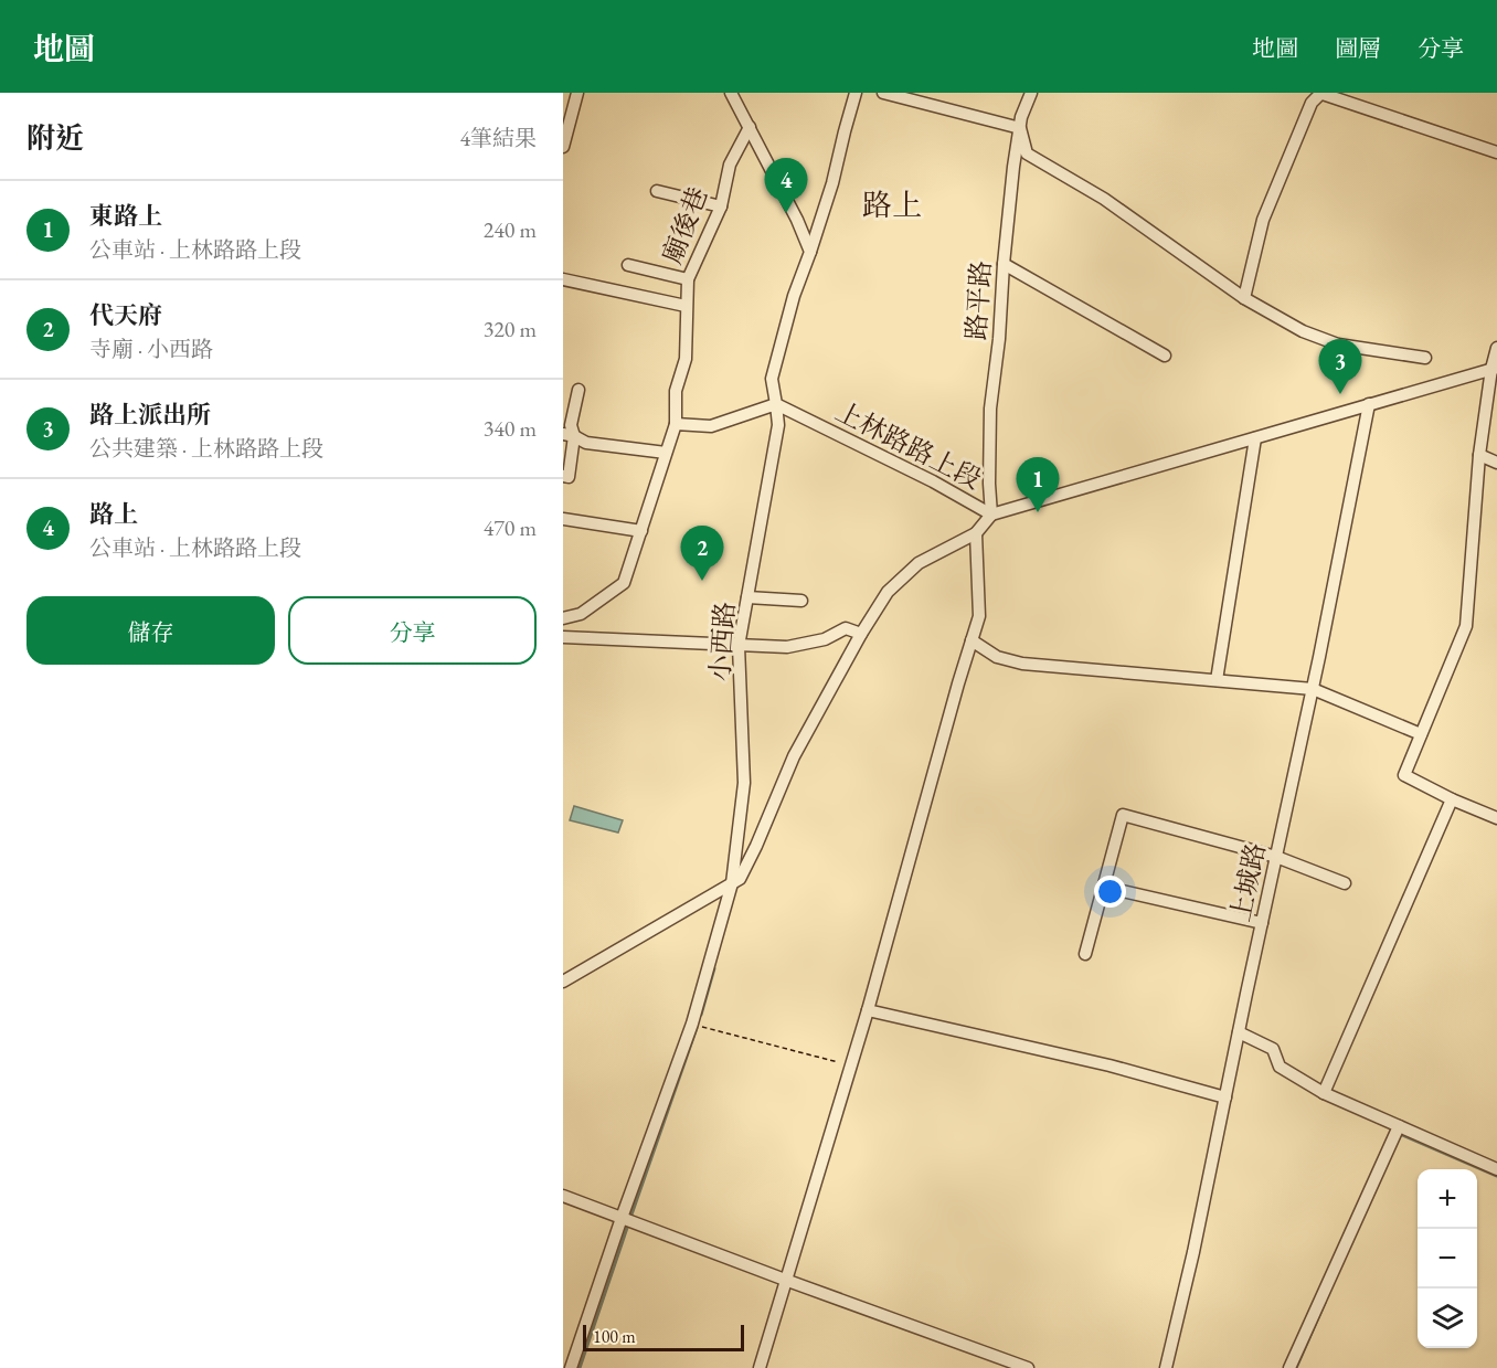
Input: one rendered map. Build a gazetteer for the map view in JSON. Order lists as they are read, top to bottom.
{
  "streets": {
    "street": [
      "廟後巷",
      "路平路",
      "上林路路上段",
      "小西路",
      "上城路"
    ]
  },
  "crossings": [
    ["路平路", "上林路路上段"],
    ["上林路路上段", "小西路"],
    ["上林路路上段", "上城路"]
  ],
  "districts": ["路上"],
  "scale_bar": "100 m",
  "page": {
    "header": "地圖",
    "nav": ["地圖", "圖層", "分享"],
    "heading": ["附近", "4筆結果"],
    "pins": [
      "4",
      "3",
      "1",
      "2"
    ],
    "list": [
      {
        "mark": "1",
        "name": "東路上",
        "note": "公車站 · 上林路路上段",
        "value": "240 m"
      },
      {
        "mark": "2",
        "name": "代天府",
        "note": "寺廟 · 小西路",
        "value": "320 m"
      },
      {
        "mark": "3",
        "name": "路上派出所",
        "note": "公共建築 · 上林路路上段",
        "value": "340 m"
      },
      {
        "mark": "4",
        "name": "路上",
        "note": "公車站 · 上林路路上段",
        "value": "470 m"
      }
    ],
    "buttons": ["儲存", "分享"],
    "map_buttons": ["+", "−"],
    "scale": "100 m"
  }
}
